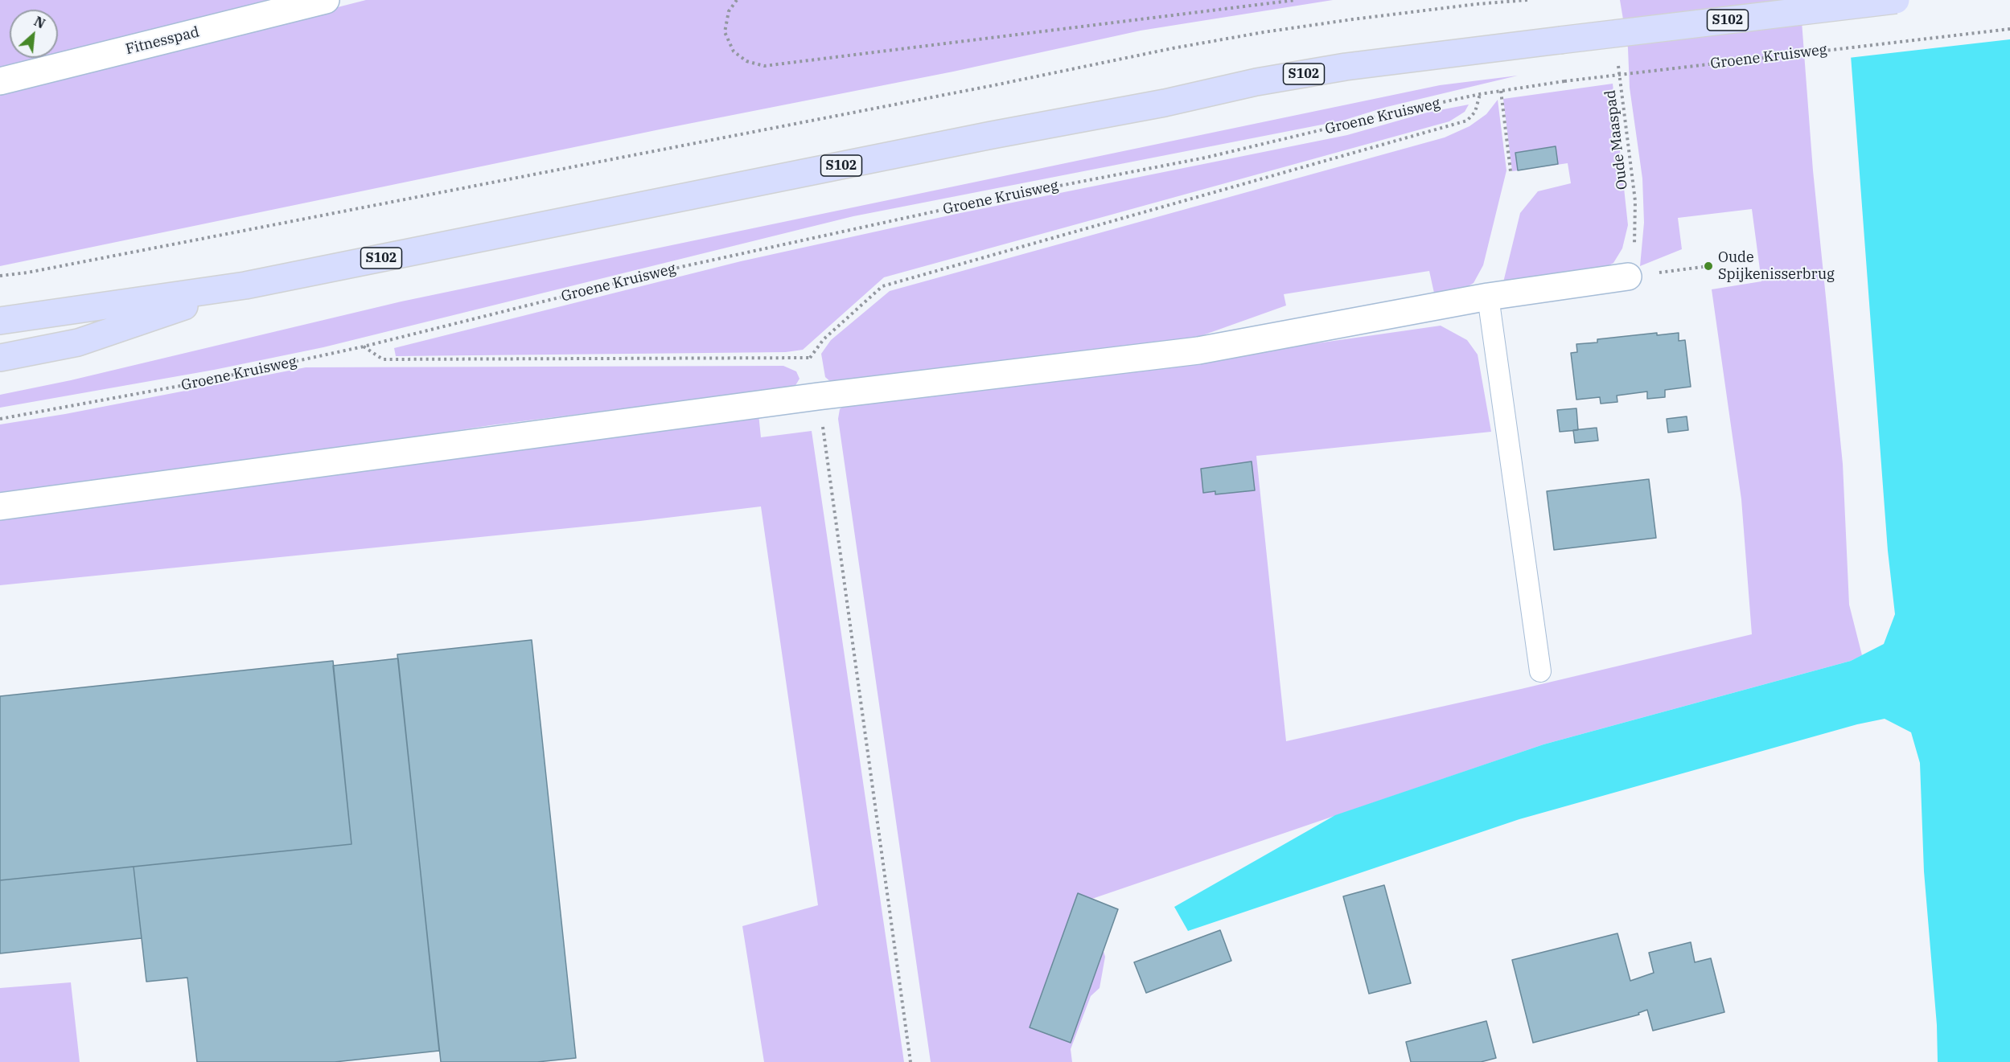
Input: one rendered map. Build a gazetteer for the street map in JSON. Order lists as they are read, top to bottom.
{
  "streets": {
    "main road": ["S102"],
    "street": ["Fitnesspad"],
    "path": ["Groene Kruisweg", "Oude Maaspad"]
  },
  "places": ["Oude Spijkenisserbrug"],
  "north": "top right"
}
